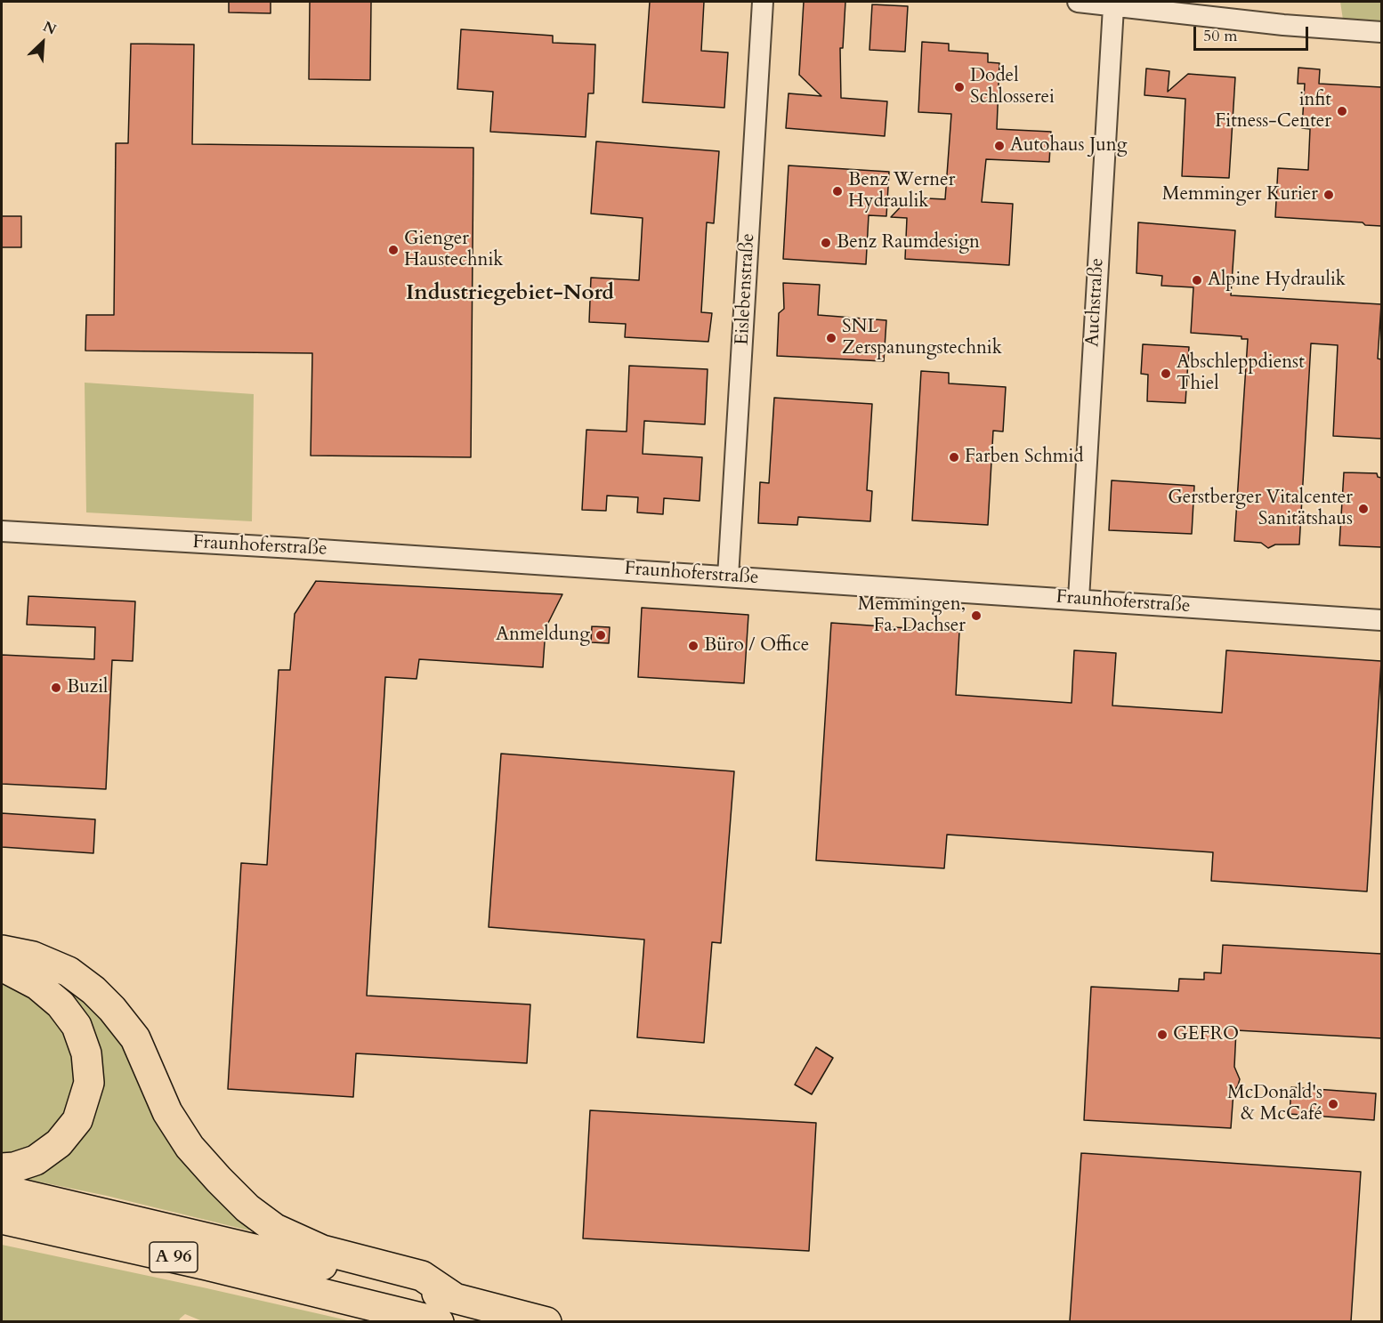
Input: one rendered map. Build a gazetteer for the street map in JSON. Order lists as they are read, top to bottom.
{
  "streets": {
    "highway": ["A 96"],
    "street": ["Eislebenstraße", "Auchstraße", "Fraunhoferstraße"]
  },
  "crossings": [
    ["Eislebenstraße", "Fraunhoferstraße"],
    ["Auchstraße", "Fraunhoferstraße"]
  ],
  "districts": ["Industriegebiet-Nord"],
  "places": [
    "Dodel Schlosserei",
    "infit Fitness-Center",
    "Autohaus Jung",
    "Benz Werner Hydraulik",
    "Memminger Kurier",
    "Benz Raumdesign",
    "Gienger Haustechnik",
    "Alpine Hydraulik",
    "SNL Zerspanungstechnik",
    "Abschleppdienst Thiel",
    "Farben Schmid",
    "Gerstberger Vitalcenter Sanitätshaus",
    "Memmingen, Fa. Dachser",
    "Anmeldung",
    "Büro / Office",
    "Buzil",
    "GEFRO",
    "McDonald's & McCafé"
  ],
  "scale_bar": "50 m",
  "north": "top right"
}
